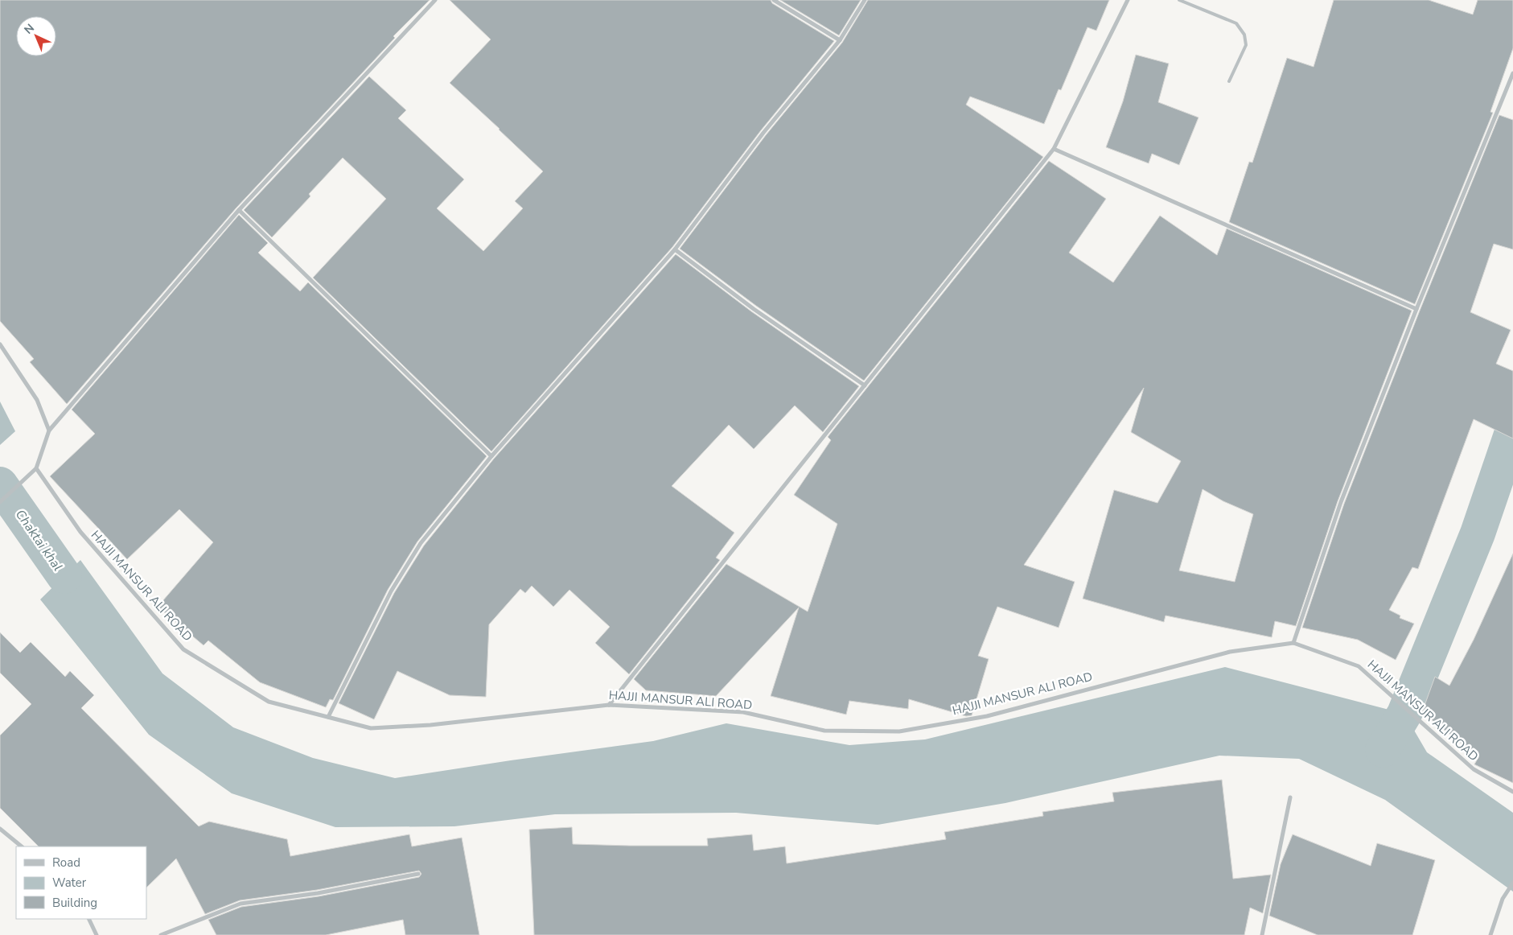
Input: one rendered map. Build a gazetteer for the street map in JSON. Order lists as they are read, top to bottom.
{
  "streets": {
    "street": ["HAJJI MANSUR ALI ROAD"]
  },
  "water": ["Chaktai khal"],
  "legend": ["Road", "Water", "Building"],
  "north": "top left"
}
